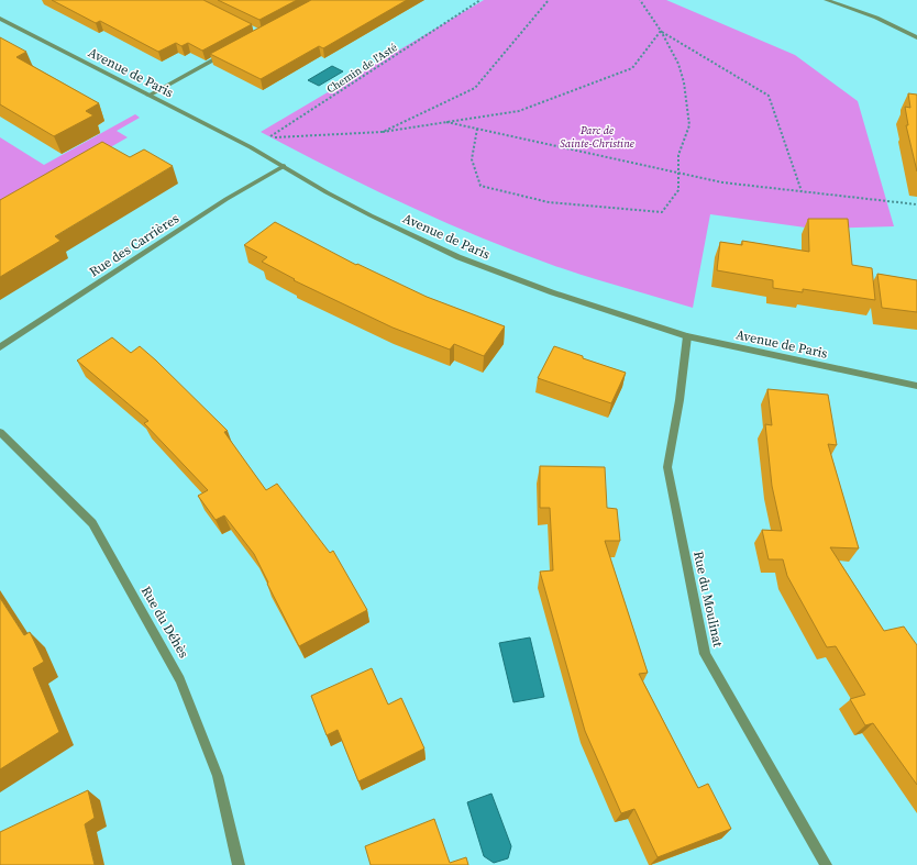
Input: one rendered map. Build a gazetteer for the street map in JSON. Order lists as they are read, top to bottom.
{
  "streets": {
    "street": [
      "Avenue de Paris",
      "Rue des Carrières",
      "Rue du Moulinat",
      "Rue du Déhès"
    ],
    "path": ["Chemin de l'Asté"]
  },
  "crossings": [
    ["Avenue de Paris", "Rue des Carrières"],
    ["Avenue de Paris", "Rue du Moulinat"]
  ],
  "parks": ["Parc de Sainte-Christine"]
}
